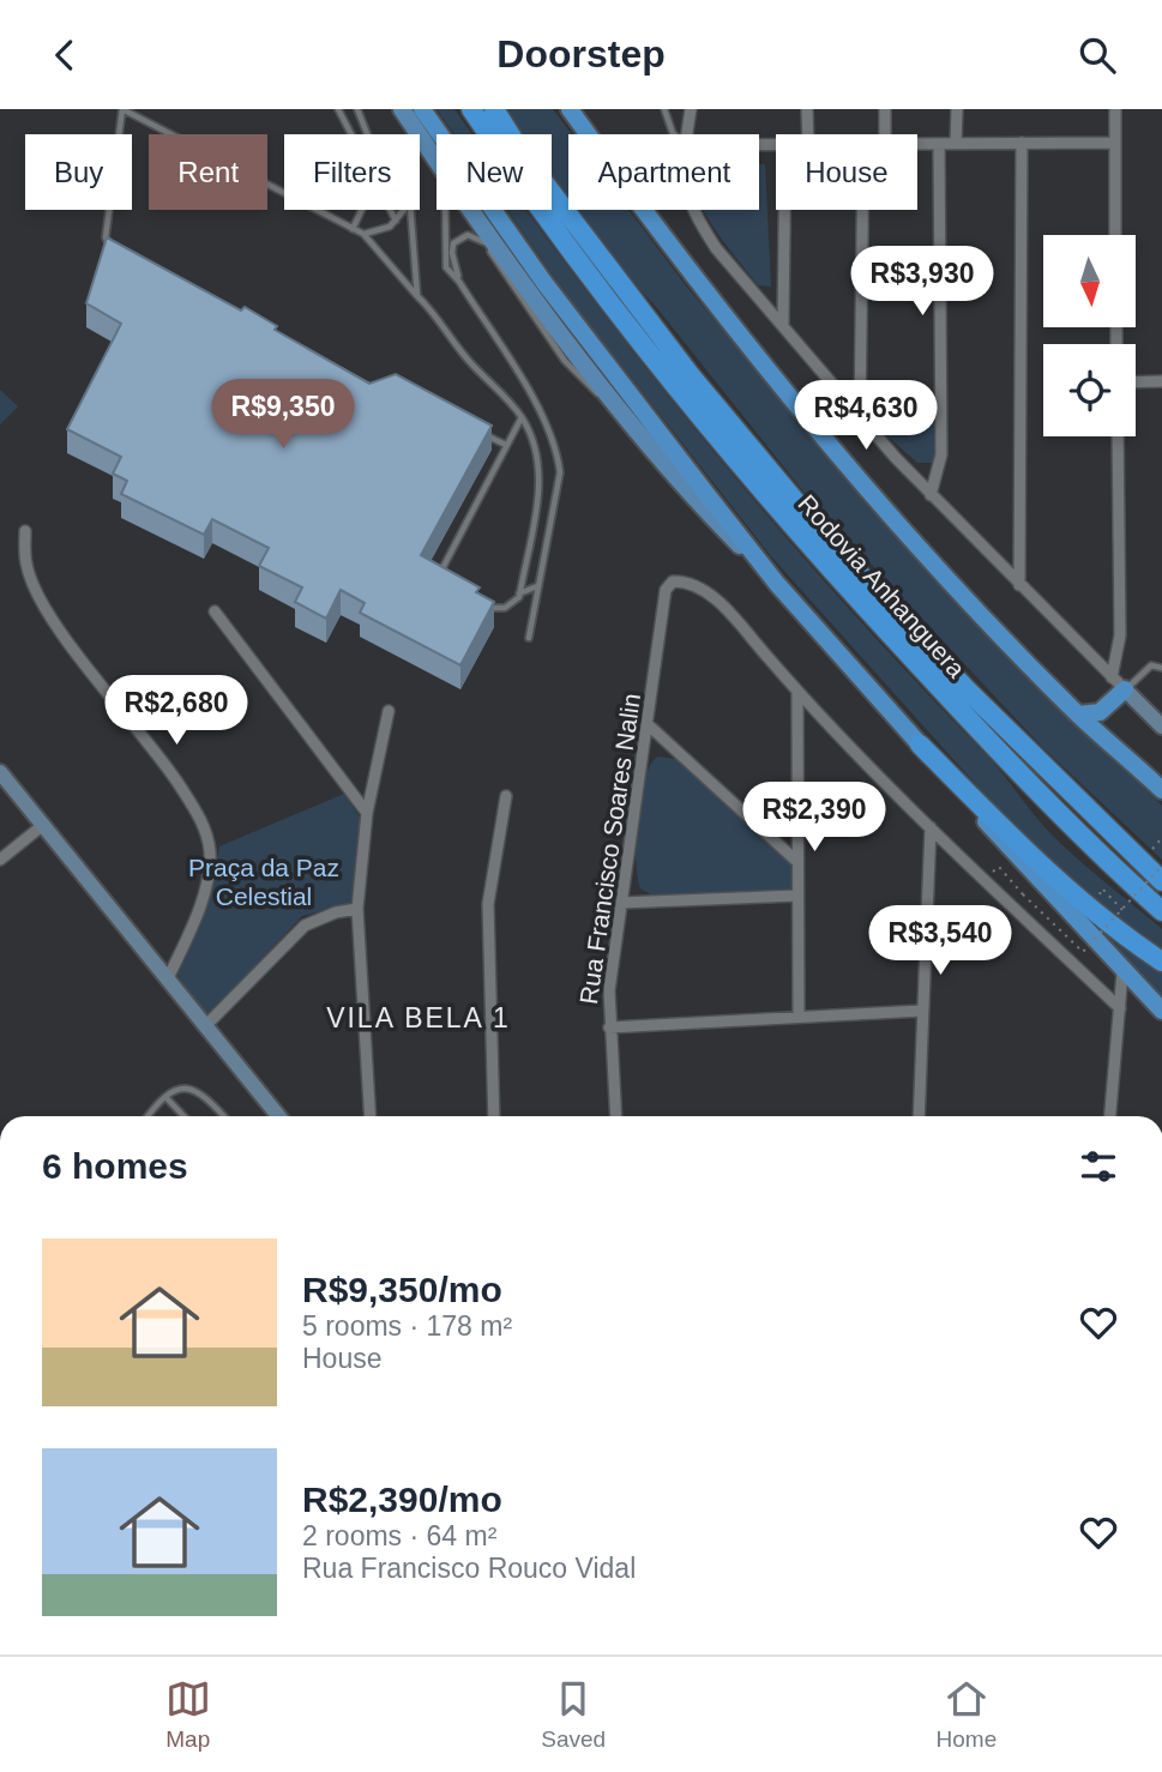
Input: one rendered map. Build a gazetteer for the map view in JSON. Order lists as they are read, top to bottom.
{
  "streets": {
    "highway": ["Rodovia Anhanguera"],
    "street": ["Rua Francisco Soares Nalin"]
  },
  "districts": ["VILA BELA 1"],
  "parks": ["Praça da Paz Celestial"],
  "north": "bottom",
  "page": {
    "header": "Doorstep",
    "chip": [
      "Buy",
      "Rent",
      "Filters",
      "New",
      "Apartment",
      "House"
    ],
    "price": [
      "R$3,930",
      "R$9,350",
      "R$4,630",
      "R$2,680",
      "R$2,390",
      "R$3,540"
    ],
    "heading": "6 homes",
    "list": [
      {
        "name": "R$9,350/mo",
        "note": "5 rooms · 178 m² · House"
      },
      {
        "name": "R$2,390/mo",
        "note": "2 rooms · 64 m² · Rua Francisco Rouco Vidal"
      }
    ],
    "tabs": ["Map", "Saved", "Home"]
  }
}
